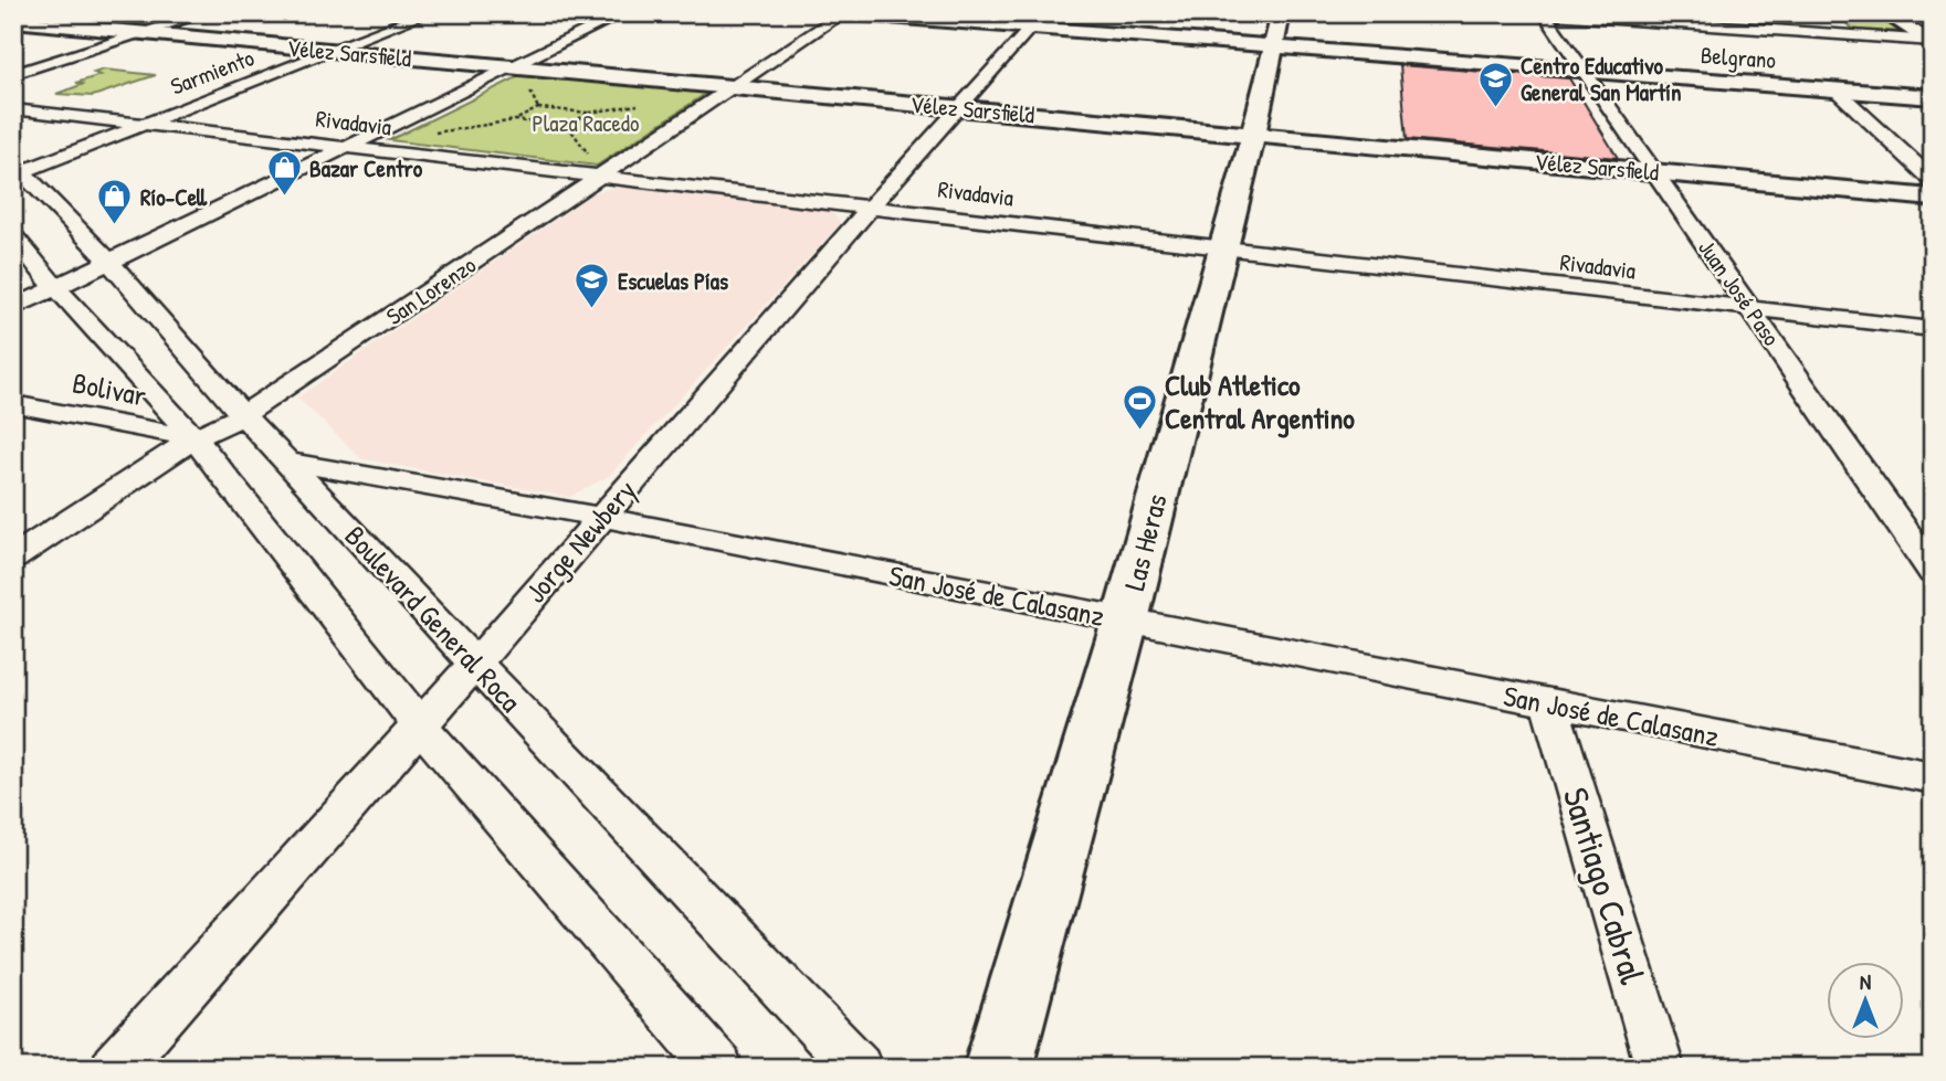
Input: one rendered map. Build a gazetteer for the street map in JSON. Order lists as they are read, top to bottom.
{
  "streets": {
    "main road": ["Vélez Sarsfield", "Belgrano", "Las Heras"],
    "street": [
      "Sarmiento",
      "Rivadavia",
      "San Lorenzo",
      "Juan José Paso",
      "Bolivar",
      "Jorge Newbery",
      "San José de Calasanz",
      "Boulevard General Roca",
      "Santiago Cabral"
    ]
  },
  "crossings": [
    ["Vélez Sarsfield", "Sarmiento"],
    ["Vélez Sarsfield", "San Lorenzo"],
    ["Vélez Sarsfield", "Juan José Paso"],
    ["Vélez Sarsfield", "Jorge Newbery"],
    ["Vélez Sarsfield", "Las Heras"],
    ["Belgrano", "San Lorenzo"],
    ["Belgrano", "Juan José Paso"],
    ["Belgrano", "Jorge Newbery"],
    ["Belgrano", "Las Heras"],
    ["Sarmiento", "Rivadavia"],
    ["Sarmiento", "Boulevard General Roca"],
    ["Rivadavia", "San Lorenzo"],
    ["Rivadavia", "Juan José Paso"],
    ["Rivadavia", "Jorge Newbery"],
    ["Rivadavia", "Las Heras"],
    ["San Lorenzo", "Bolivar"],
    ["San Lorenzo", "Boulevard General Roca"],
    ["Jorge Newbery", "San José de Calasanz"],
    ["Jorge Newbery", "Boulevard General Roca"],
    ["Las Heras", "San José de Calasanz"],
    ["San José de Calasanz", "Boulevard General Roca"],
    ["San José de Calasanz", "Santiago Cabral"]
  ],
  "parks": ["Plaza Racedo"],
  "places": {
    "school or university": ["Centro Educativo General San Martín", "Escuelas Pías"],
    "shop": ["Bazar Centro", "Río-Cell"],
    "sports": ["Club Atletico Central Argentino"]
  },
  "north": "top"
}
